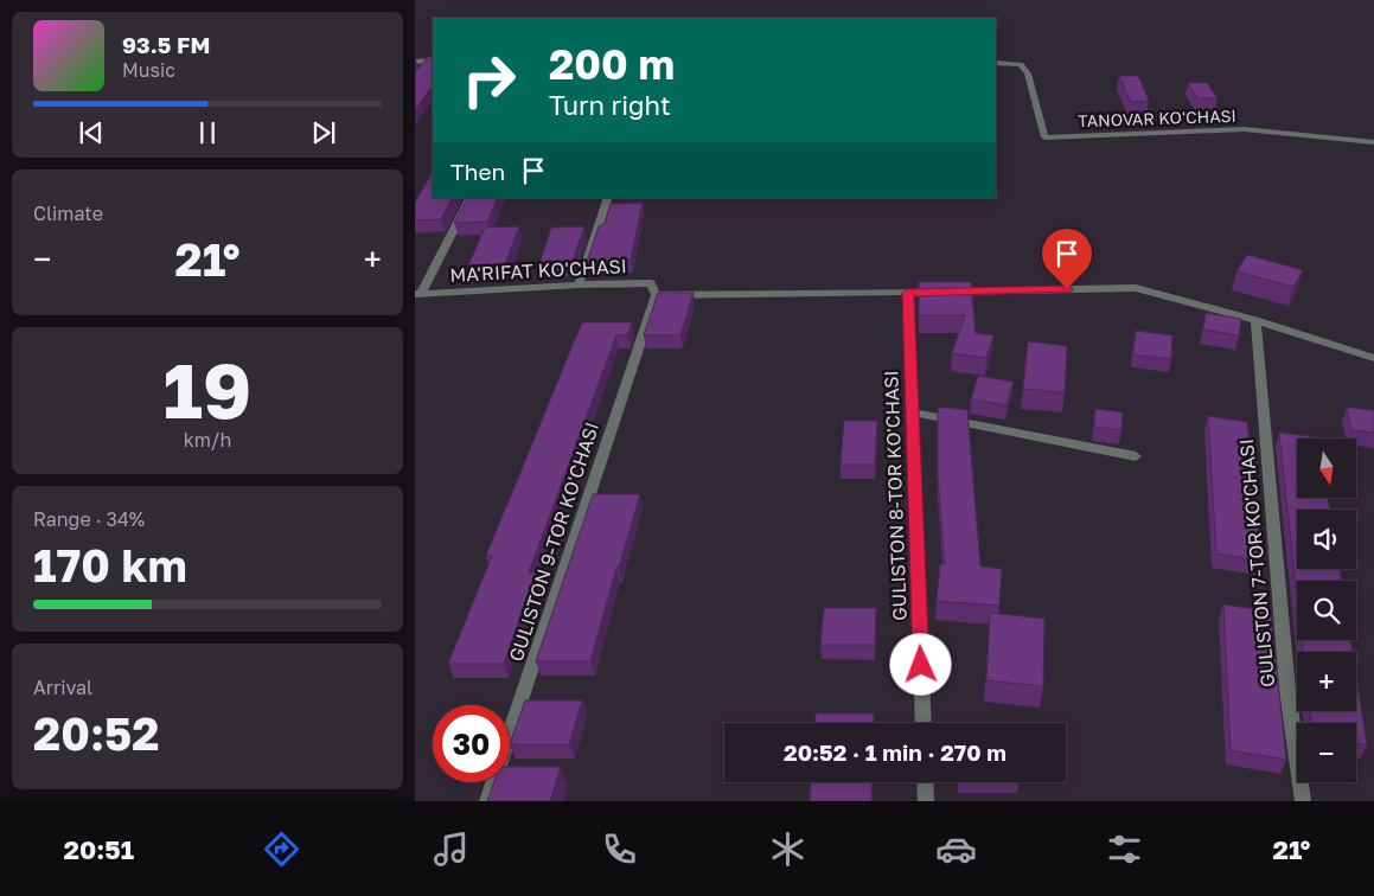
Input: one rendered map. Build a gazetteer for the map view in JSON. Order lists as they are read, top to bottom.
{
  "streets": {
    "street": [
      "TANOVAR KO'CHASI",
      "MA'RIFAT KO'CHASI",
      "GULISTON 8-TOR KO'CHASI",
      "GULISTON 9-TOR KO'CHASI",
      "GULISTON 7-TOR KO'CHASI"
    ]
  },
  "crossings": [
    ["MA'RIFAT KO'CHASI", "GULISTON 9-TOR KO'CHASI"]
  ],
  "north": "bottom",
  "page": {
    "turn": ["200 m", "Turn right"],
    "song": ["93.5 FM", "Music"],
    "then": "Then",
    "tile": [
      "Climate",
      ["19", "km/h"],
      ["Range · 34%", "170 km"],
      ["Arrival", "20:52"]
    ],
    "heat": ["−", "21°", "+"],
    "map_buttons": ["+", "−"],
    "limit": "30",
    "trip": "20:52 · 1 min · 270 m",
    "tabs": ["20:51", "21°"]
  }
}
